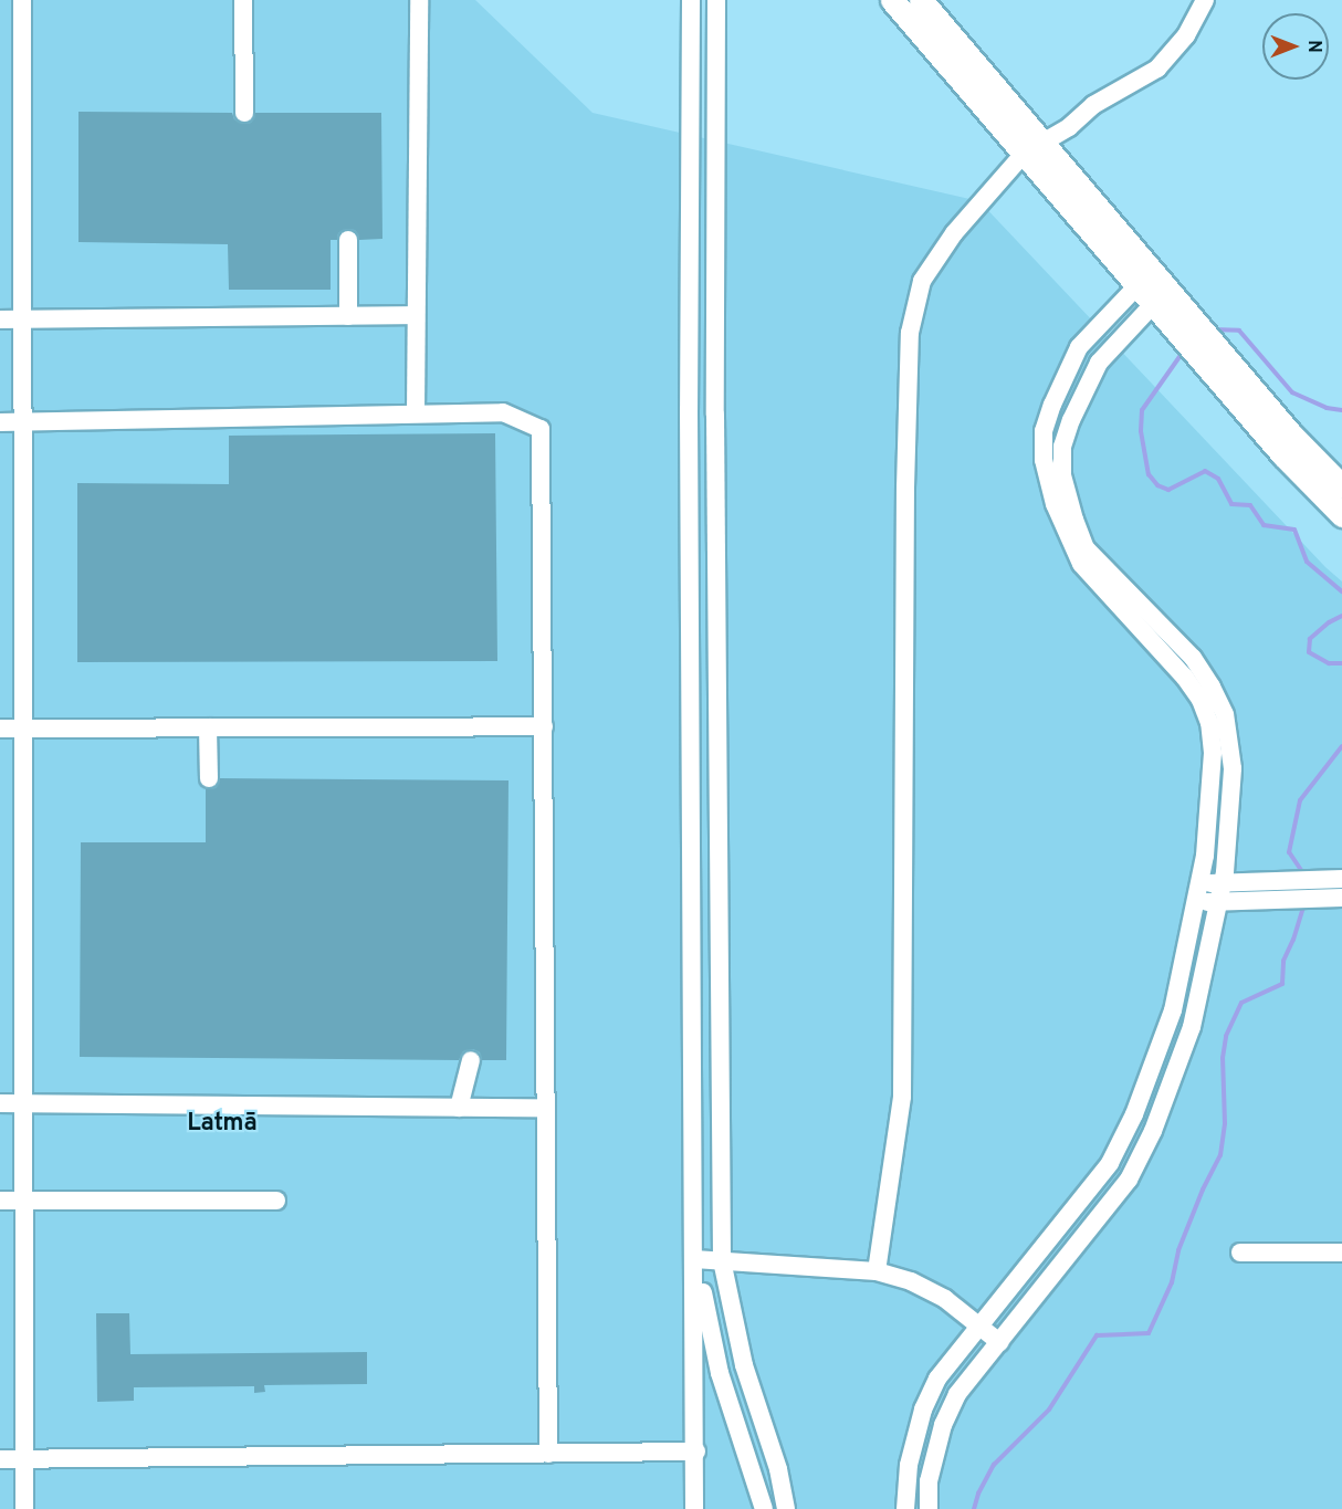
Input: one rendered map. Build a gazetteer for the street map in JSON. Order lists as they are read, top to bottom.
{
  "districts": ["Latmā"],
  "north": "right"
}
